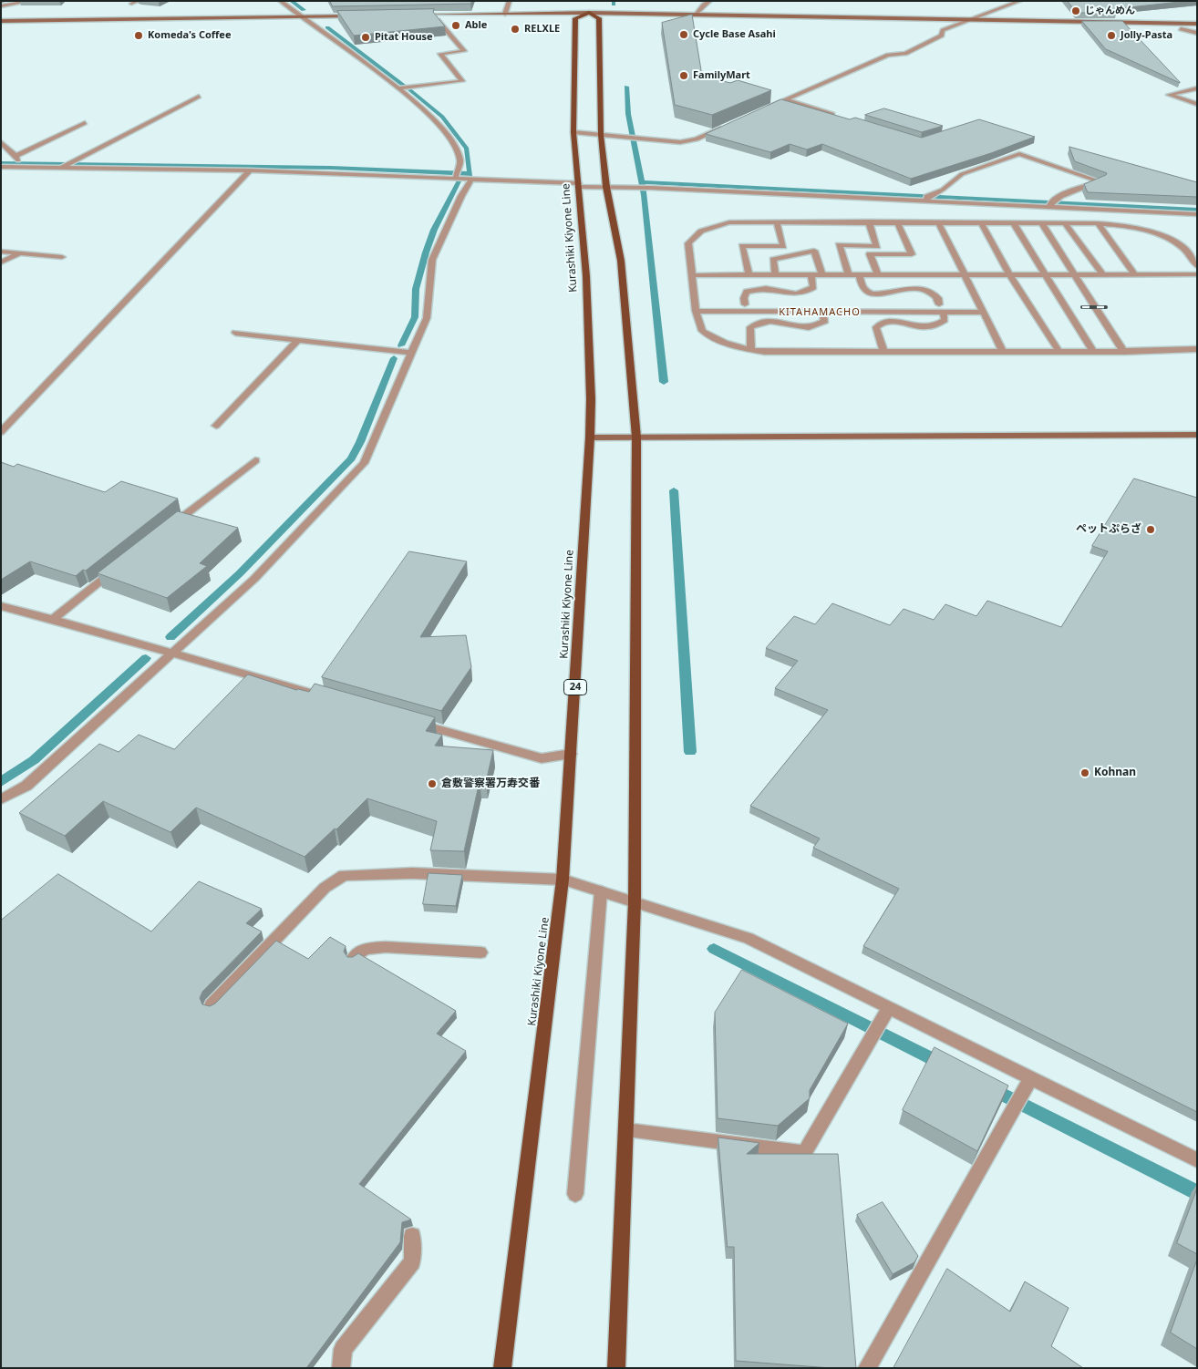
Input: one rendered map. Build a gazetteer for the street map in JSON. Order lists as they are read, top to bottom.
{
  "streets": {
    "main road": ["Kurashiki Kiyone Line", "24"]
  },
  "districts": ["KITAHAMACHO"],
  "places": [
    "じゃんめん",
    "Able",
    "RELXLE",
    "Cycle Base Asahi",
    "Komeda's Coffee",
    "Jolly-Pasta",
    "Pitat House",
    "FamilyMart",
    "ペットぷらざ",
    "Kohnan",
    "倉敷警察署万寿交番"
  ]
}
